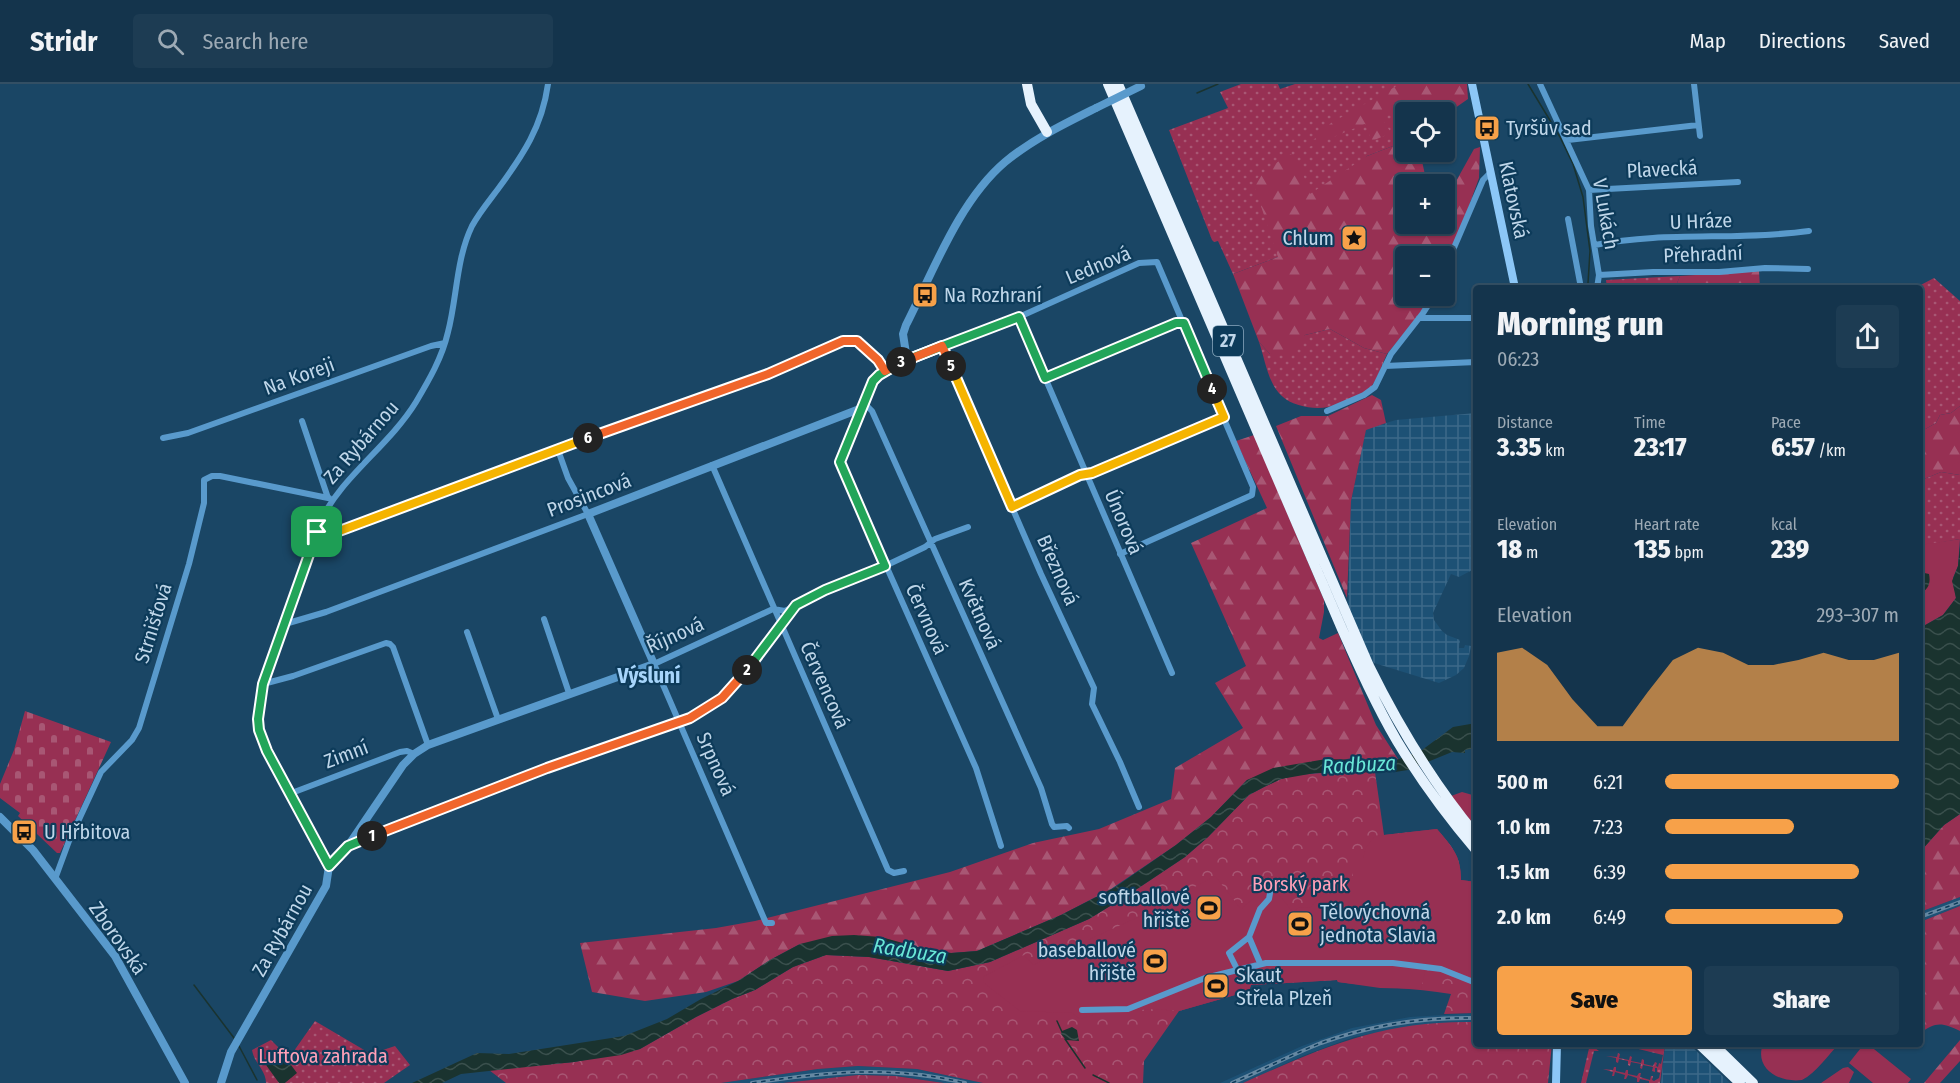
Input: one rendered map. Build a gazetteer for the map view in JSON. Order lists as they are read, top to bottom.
{
  "streets": {
    "highway": ["27"],
    "main road": ["Klatovská"],
    "street": [
      "Plavecká",
      "V Lukách",
      "U Hráze",
      "Přehradní",
      "Lednová",
      "Na Koreji",
      "Za Rybárnou",
      "Prosincová",
      "Únorová",
      "Březnová",
      "Květnová",
      "Červnová",
      "Strnišťová",
      "Říjnová",
      "Červencová",
      "Zimní",
      "Srpnová",
      "Zborovská"
    ]
  },
  "crossings": [
    ["Plavecká", "V Lukách"],
    ["V Lukách", "U Hráze"],
    ["V Lukách", "Přehradní"],
    ["Lednová", "Únorová"],
    ["Lednová", "Březnová"],
    ["Na Koreji", "Za Rybárnou"],
    ["Za Rybárnou", "Prosincová"],
    ["Za Rybárnou", "Strnišťová"],
    ["Za Rybárnou", "Říjnová"],
    ["Za Rybárnou", "Zimní"],
    ["Prosincová", "Květnová"],
    ["Prosincová", "Červnová"],
    ["Prosincová", "Červencová"],
    ["Prosincová", "Srpnová"],
    ["Květnová", "Červnová"],
    ["Strnišťová", "Zborovská"],
    ["Říjnová", "Červencová"],
    ["Říjnová", "Zimní"],
    ["Říjnová", "Srpnová"]
  ],
  "districts": ["Výsluní"],
  "water": ["Radbuza"],
  "parks": ["Borský park", "Luftova zahrada"],
  "places": {
    "bus stop": ["Tyršův sad", "Na Rozhraní", "U Hřbitova"],
    "place": ["Chlum"],
    "sports": [
      "softballové hřiště",
      "Tělovýchovná jednota Slavia",
      "baseballové hřiště",
      "Skaut Střela Plzeň"
    ]
  },
  "page": {
    "header": "Stridr",
    "search": "Search here",
    "nav": ["Map", "Directions", "Saved"],
    "map_buttons": ["+", "−"],
    "heading": ["Morning run", "06:23"],
    "pins": [
      "3",
      "5",
      "4",
      "6",
      "2",
      "1"
    ],
    "stats": [
      ["Distance", "3.35 km"],
      ["Time", "23:17"],
      ["Pace", "6:57 /km"],
      ["Elevation", "18 m"],
      ["Heart rate", "135 bpm"],
      ["kcal", "239"]
    ],
    "chart": ["Elevation", "293–307 m"],
    "list": [
      {
        "name": "500 m",
        "note": "6:21"
      },
      {
        "name": "1.0 km",
        "note": "7:23"
      },
      {
        "name": "1.5 km",
        "note": "6:39"
      },
      {
        "name": "2.0 km",
        "note": "6:49"
      }
    ],
    "buttons": ["Save", "Share"]
  }
}
